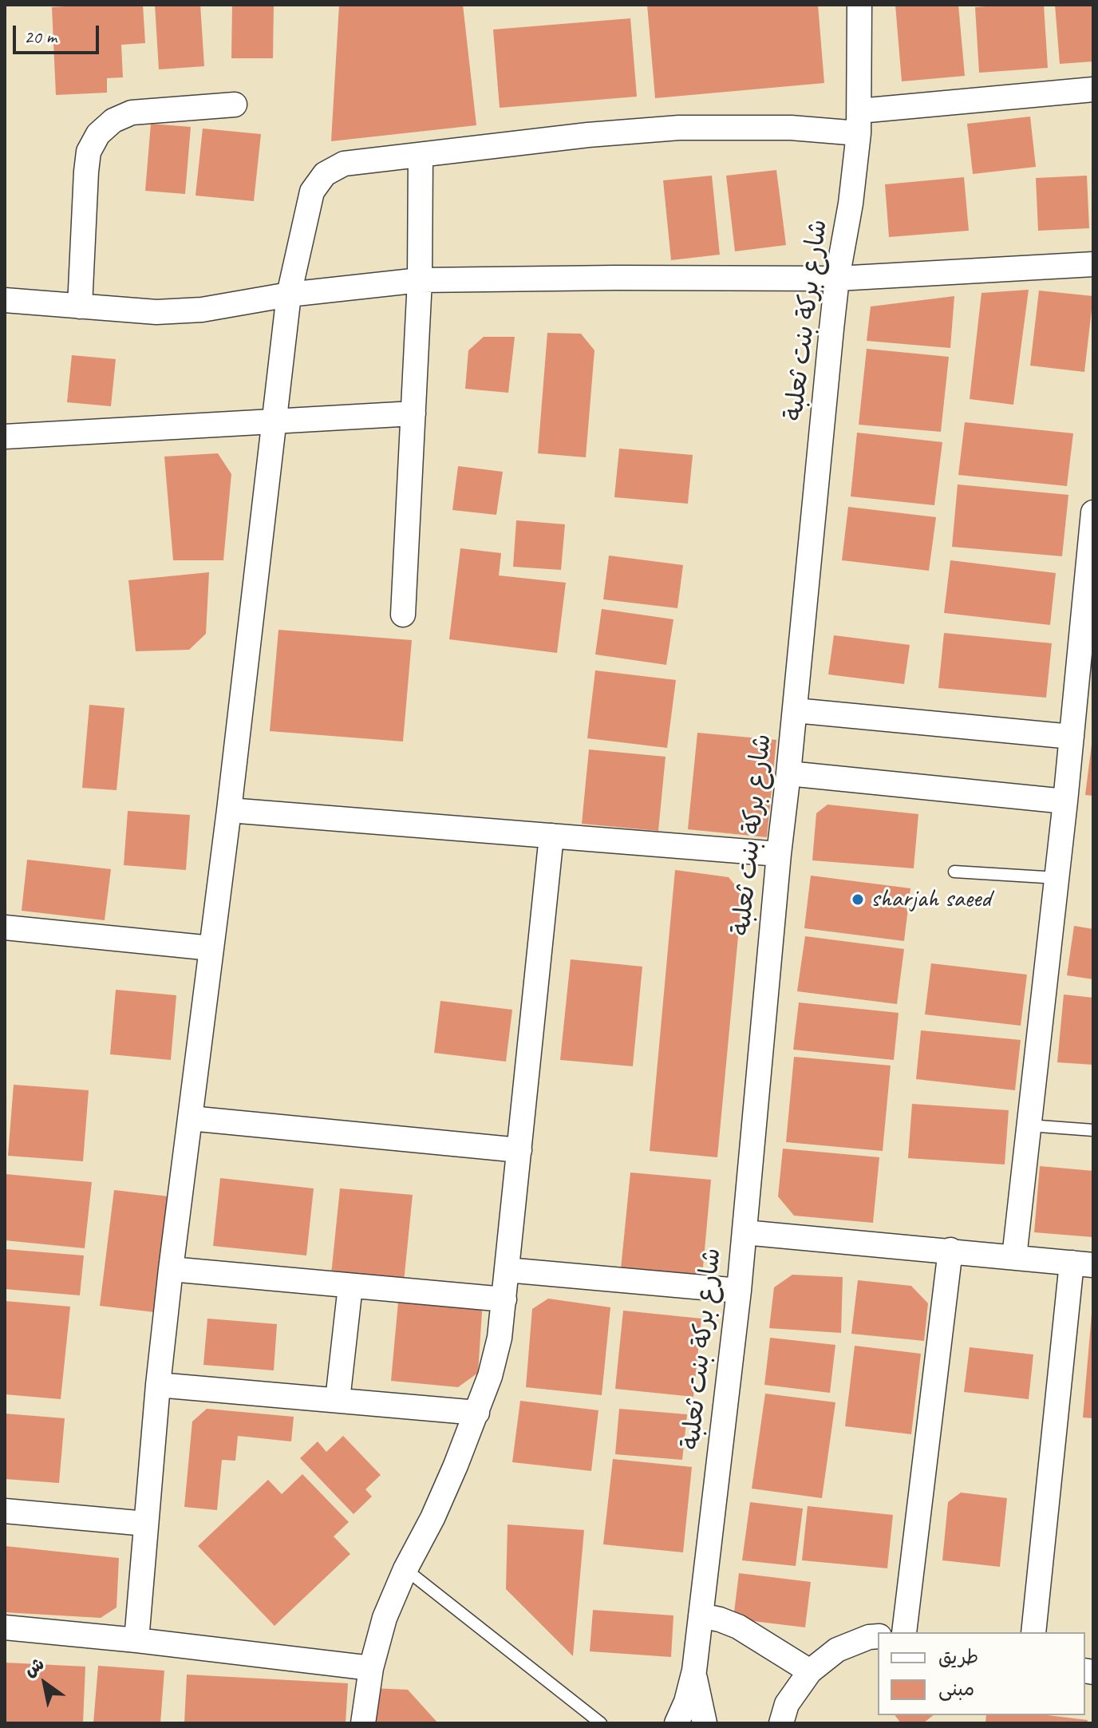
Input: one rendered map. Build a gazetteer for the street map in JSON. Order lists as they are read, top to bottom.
{
  "streets": {
    "street": ["شارع بركة بنت ثعلبة"]
  },
  "places": ["sharjah saeed"],
  "legend": ["طريق", "مبنى"],
  "scale_bar": "20 m",
  "north": "top left"
}
